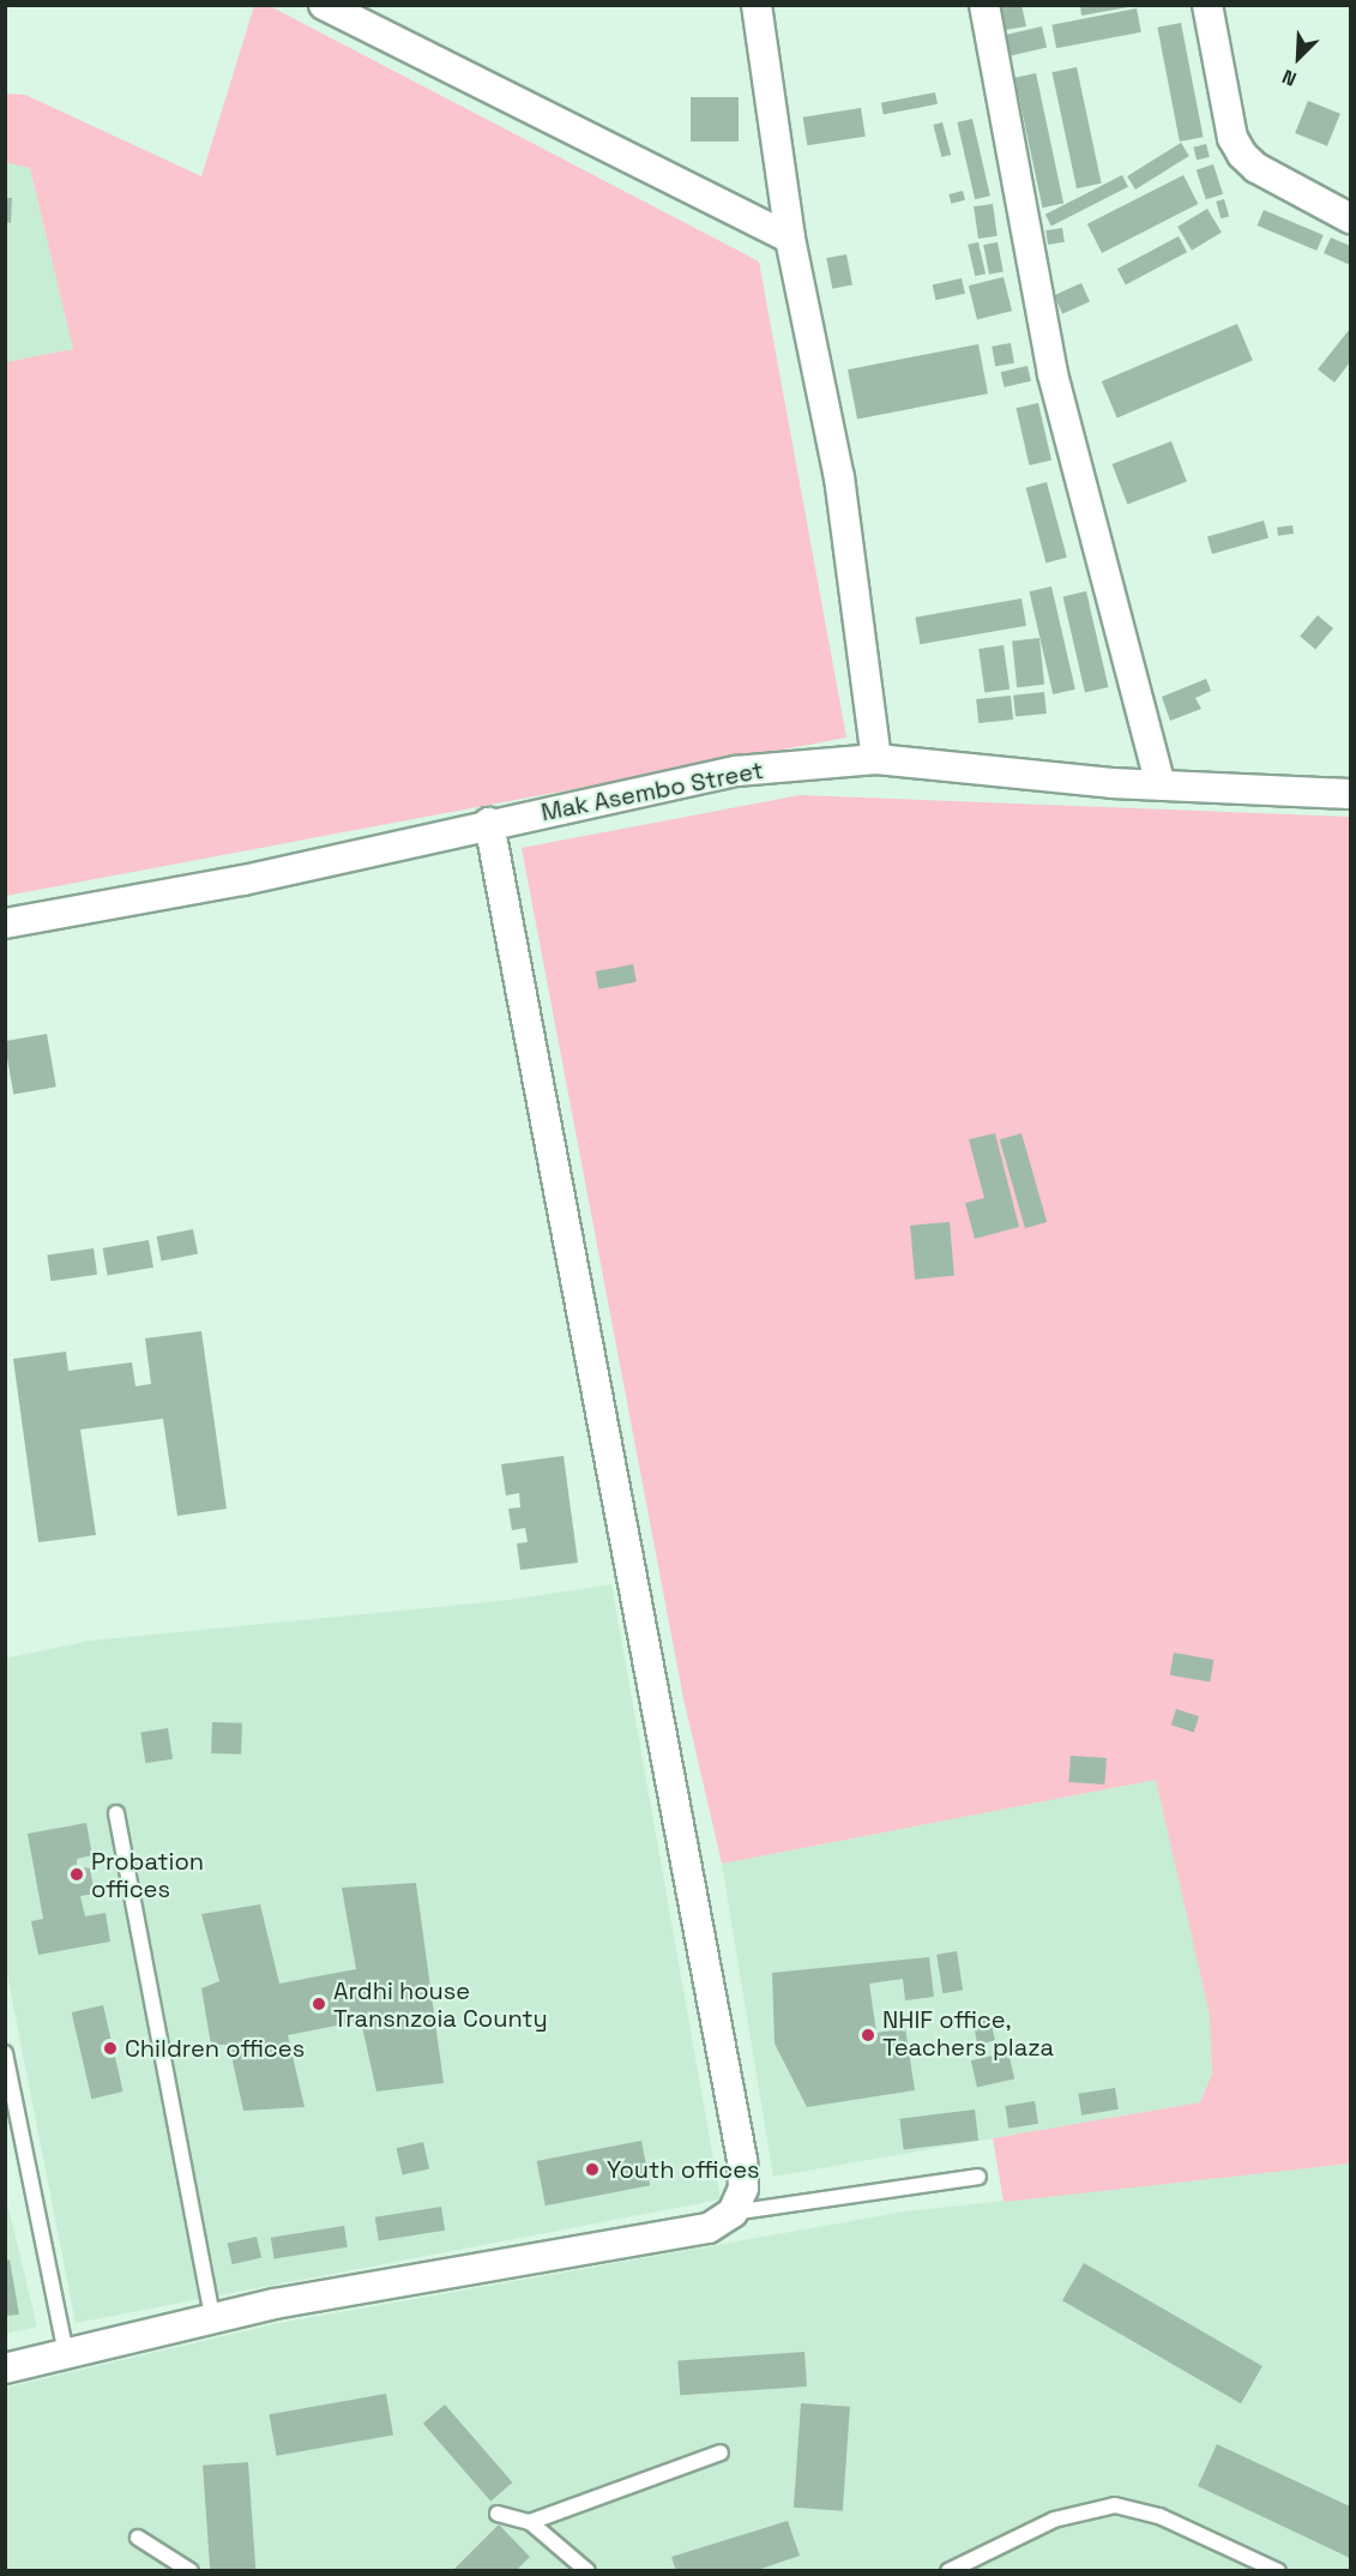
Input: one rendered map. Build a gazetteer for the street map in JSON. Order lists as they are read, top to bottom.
{
  "streets": {
    "street": ["Mak Asembo Street"]
  },
  "places": [
    "Probation offices",
    "Ardhi house Transnzoia County",
    "NHIF office, Teachers plaza",
    "Children offices",
    "Youth offices"
  ],
  "north": "bottom left"
}
